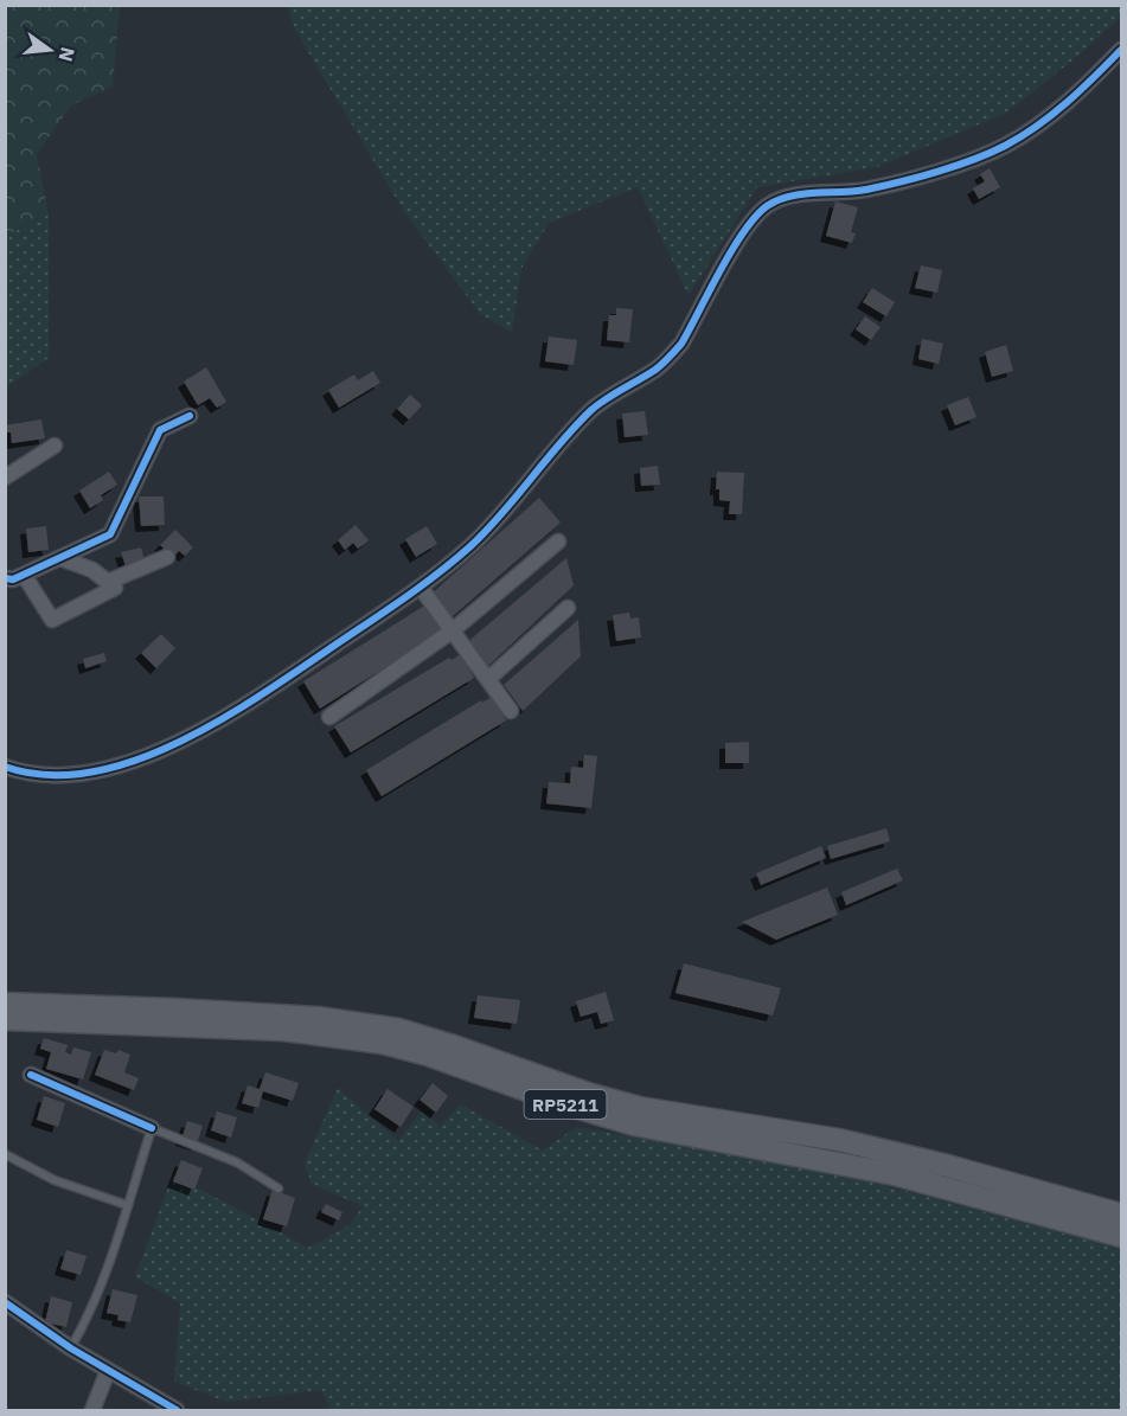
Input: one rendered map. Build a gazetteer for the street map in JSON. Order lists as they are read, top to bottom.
{
  "streets": {
    "main road": ["RP5211"]
  },
  "north": "right"
}
